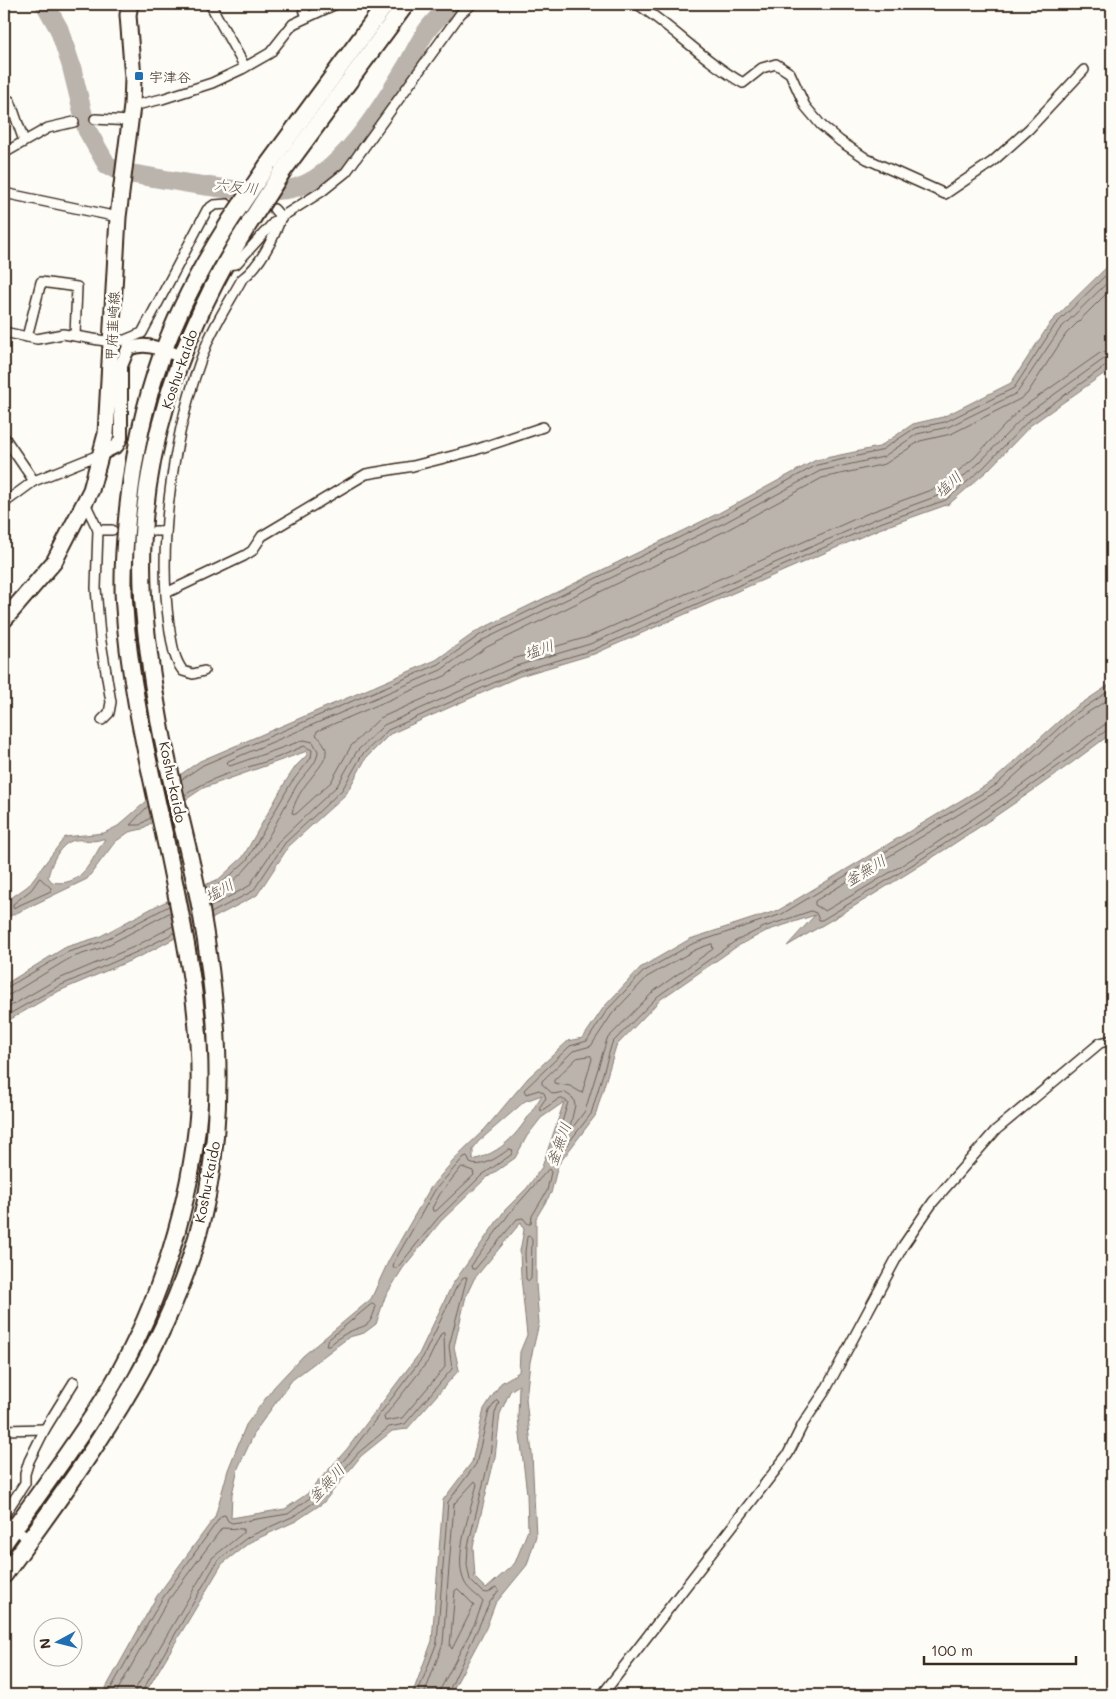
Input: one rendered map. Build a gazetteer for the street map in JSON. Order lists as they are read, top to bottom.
{
  "streets": {
    "highway": ["Koshu-kaido"],
    "main road": ["甲府韮崎線"]
  },
  "water": ["六反川", "塩川", "釜無川"],
  "places": {
    "transit": ["宇津谷"]
  },
  "scale_bar": "100 m",
  "north": "left"
}
